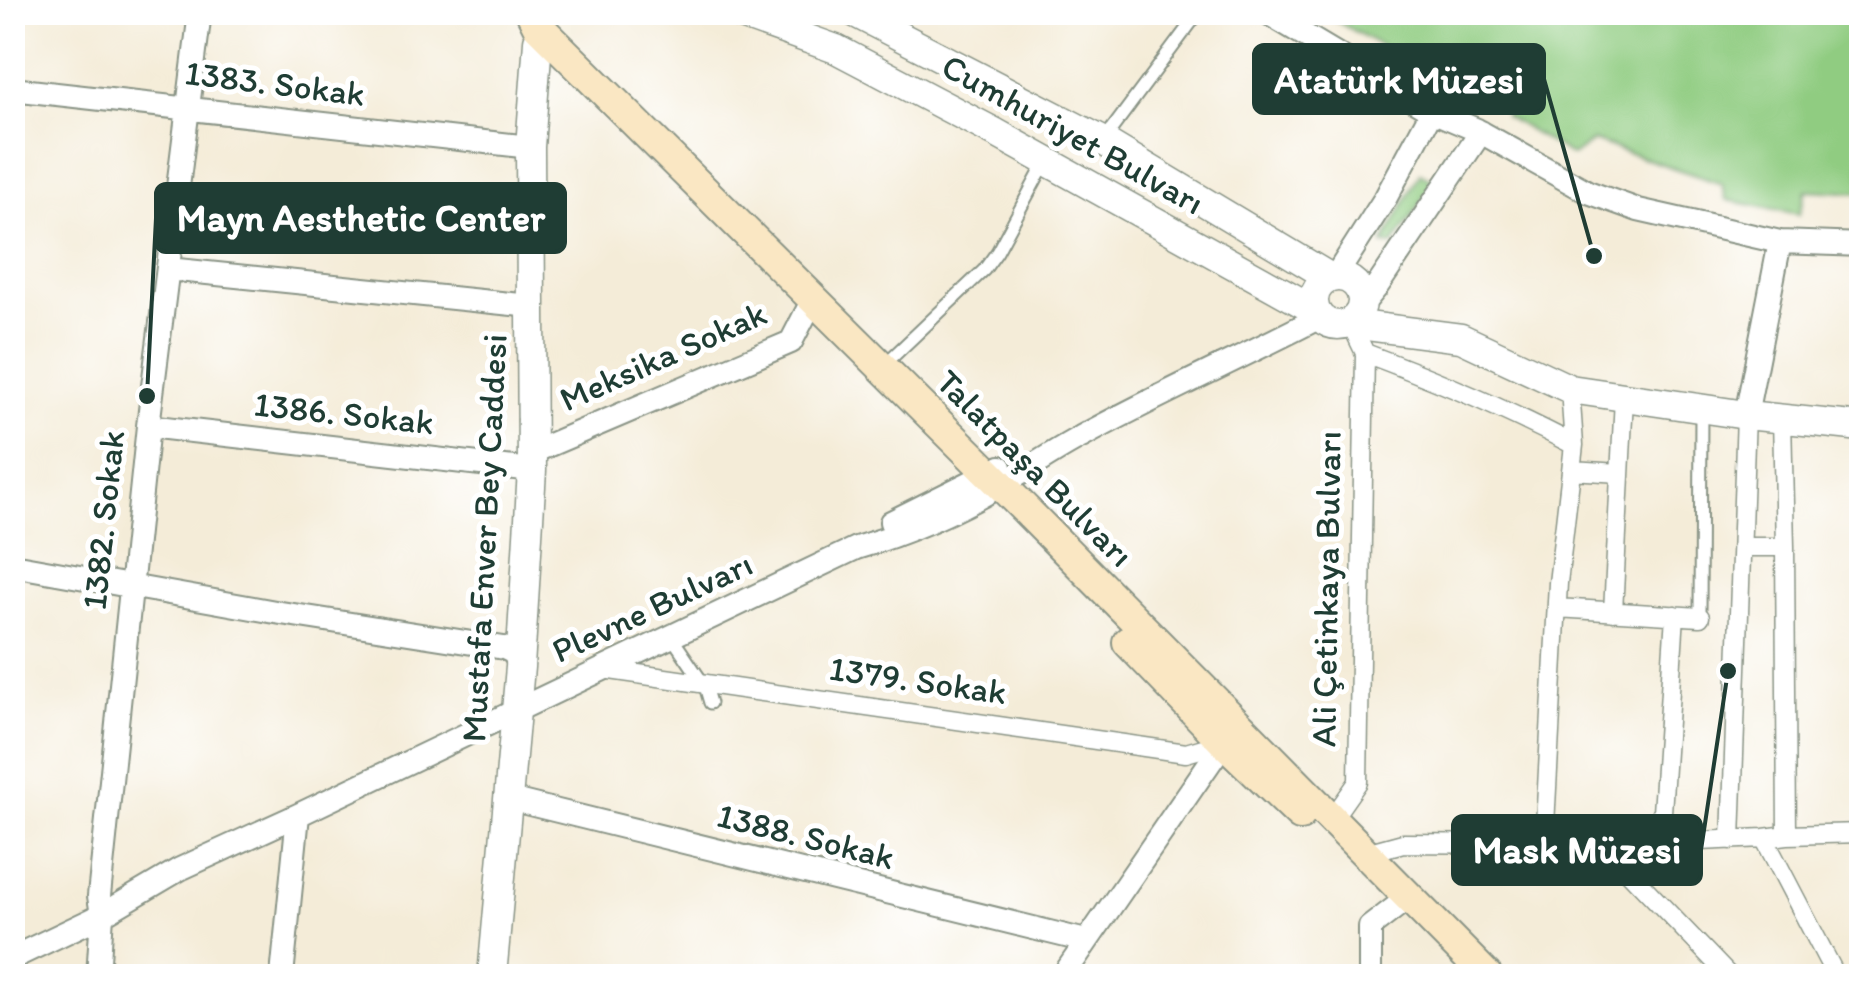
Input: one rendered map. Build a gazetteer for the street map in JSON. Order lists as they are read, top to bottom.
{
  "streets": {
    "main road": ["Talatpaşa Bulvarı"],
    "street": [
      "1383. Sokak",
      "Cumhuriyet Bulvarı",
      "Meksika Sokak",
      "1386. Sokak",
      "1382. Sokak",
      "Mustafa Enver Bey Caddesi",
      "Ali Çetinkaya Bulvarı",
      "Plevne Bulvarı",
      "1379. Sokak",
      "1388. Sokak"
    ]
  },
  "crossings": [
    ["1383. Sokak", "1382. Sokak"],
    ["1383. Sokak", "Mustafa Enver Bey Caddesi"],
    ["Meksika Sokak", "1386. Sokak"],
    ["Meksika Sokak", "Talatpaşa Bulvarı"],
    ["Meksika Sokak", "Mustafa Enver Bey Caddesi"],
    ["1386. Sokak", "1382. Sokak"],
    ["1386. Sokak", "Mustafa Enver Bey Caddesi"],
    ["Talatpaşa Bulvarı", "Mustafa Enver Bey Caddesi"],
    ["Talatpaşa Bulvarı", "Ali Çetinkaya Bulvarı"],
    ["Talatpaşa Bulvarı", "Plevne Bulvarı"],
    ["Talatpaşa Bulvarı", "1379. Sokak"],
    ["1382. Sokak", "Plevne Bulvarı"],
    ["Mustafa Enver Bey Caddesi", "Plevne Bulvarı"],
    ["Mustafa Enver Bey Caddesi", "1388. Sokak"],
    ["Plevne Bulvarı", "1379. Sokak"]
  ],
  "places": ["Atatürk Müzesi", "Mayn Aesthetic Center", "Mask Müzesi"]
}
